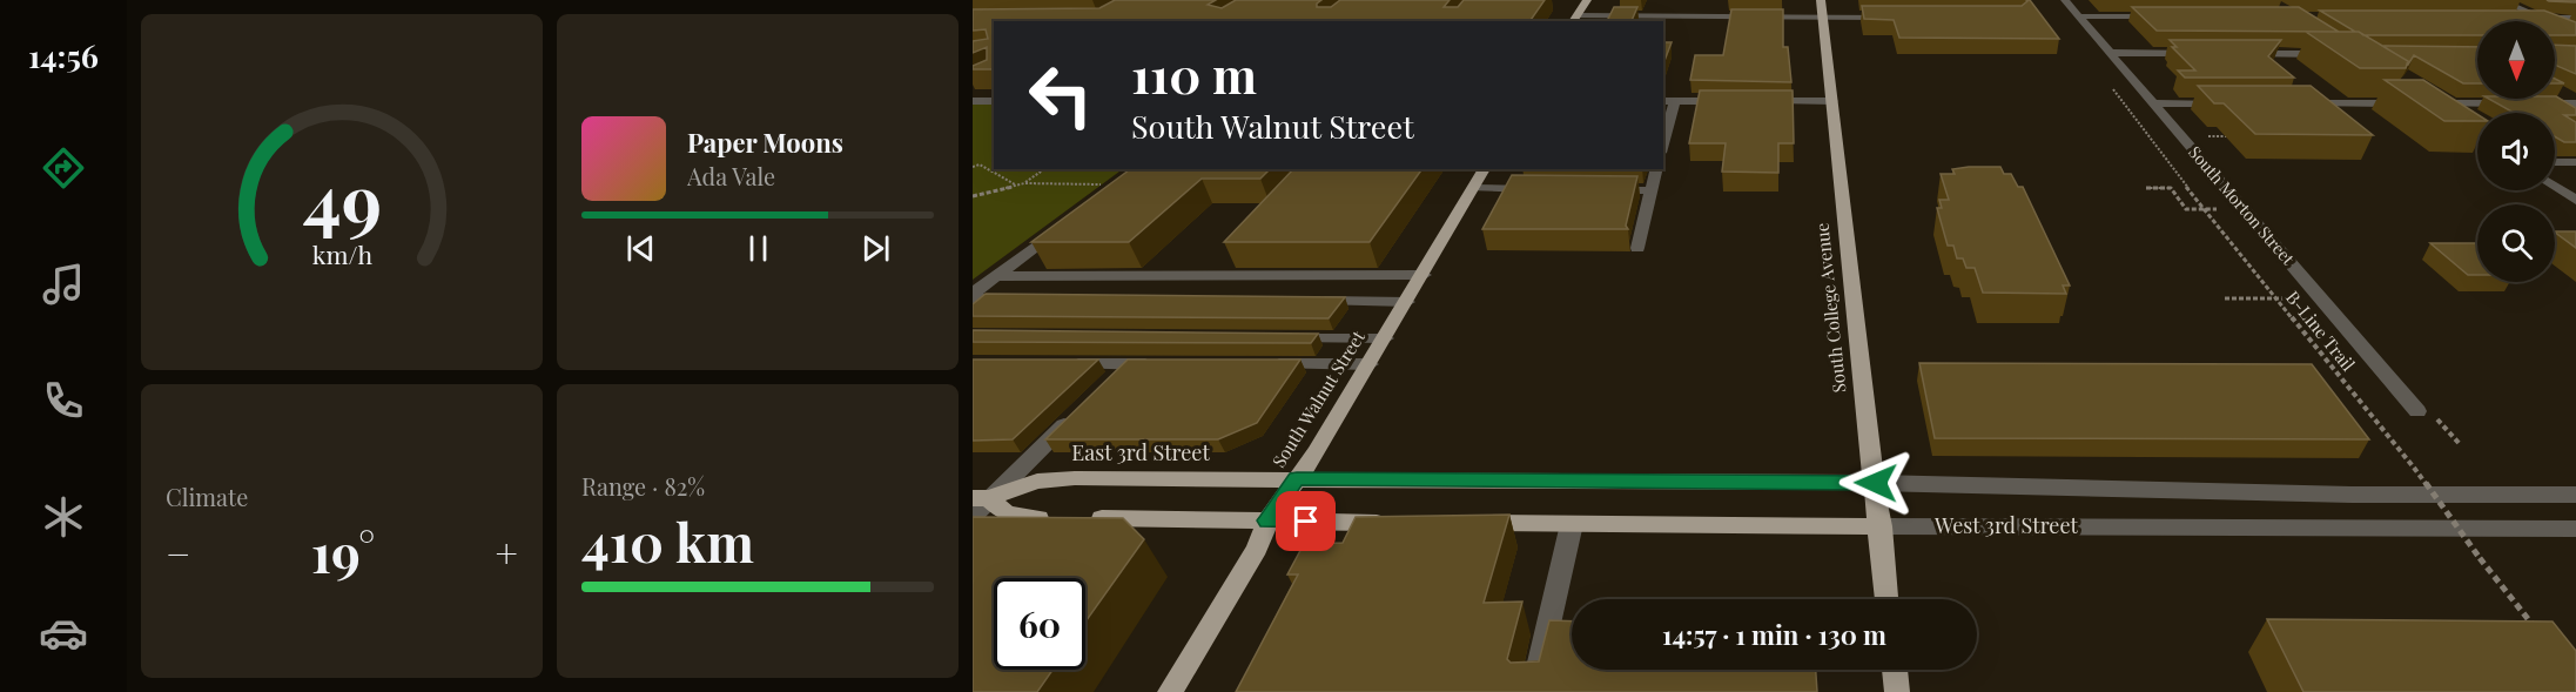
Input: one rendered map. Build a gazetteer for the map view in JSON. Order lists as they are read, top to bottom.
{
  "streets": {
    "main road": [
      "South College Avenue",
      "South Walnut Street",
      "East 3rd Street",
      "West 3rd Street"
    ],
    "street": ["South Morton Street"],
    "path": ["B-Line Trail"]
  },
  "crossings": [
    ["South College Avenue", "West 3rd Street"],
    ["South Walnut Street", "East 3rd Street"],
    ["South Walnut Street", "West 3rd Street"],
    ["East 3rd Street", "West 3rd Street"]
  ],
  "north": "bottom",
  "page": {
    "tabs": "14:56",
    "turn": ["110 m", "South Walnut Street"],
    "song": ["Paper Moons", "Ada Vale"],
    "tile": [
      "Climate",
      ["Range · 82%", "410 km"]
    ],
    "heat": ["−", "19°", "+"],
    "limit": "60",
    "trip": "14:57 · 1 min · 130 m",
    "gauge": ["49", "km/h"]
  }
}
